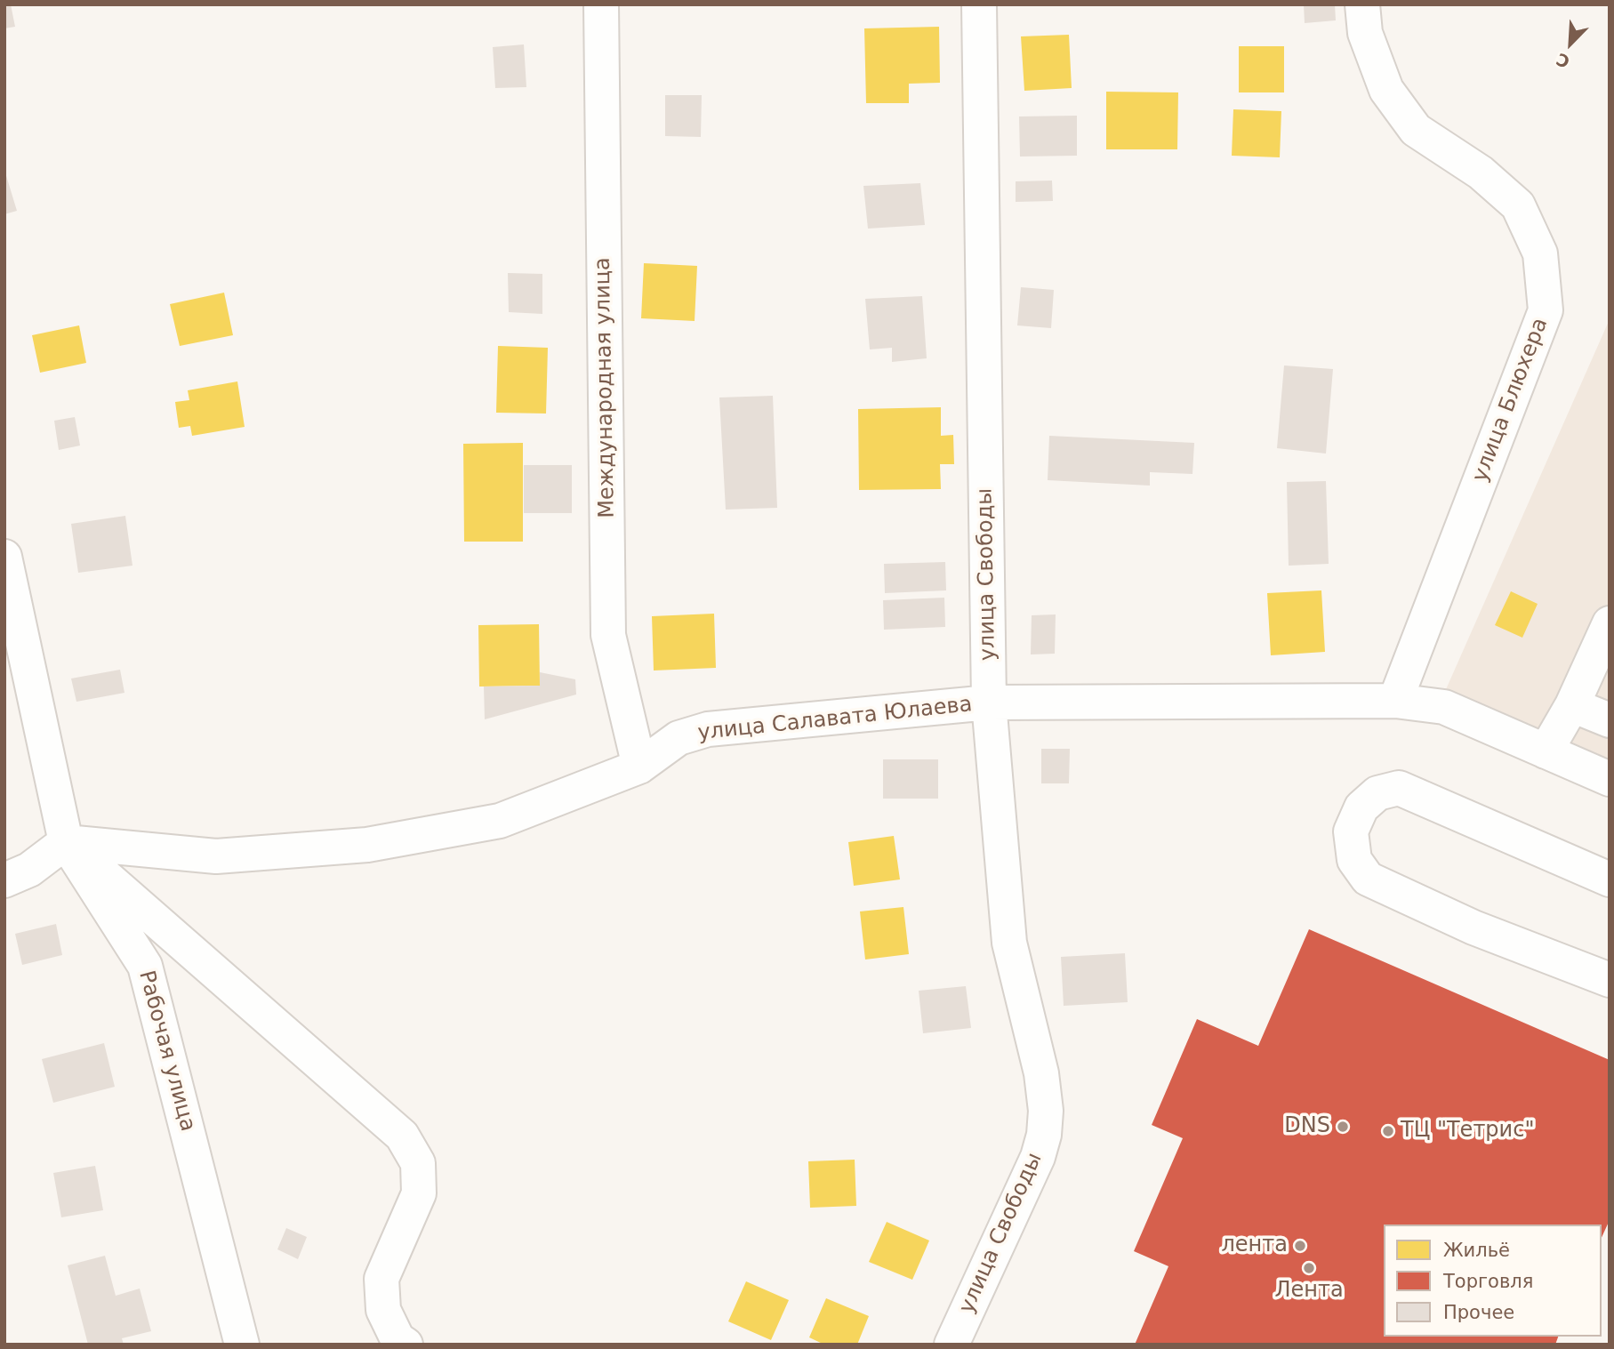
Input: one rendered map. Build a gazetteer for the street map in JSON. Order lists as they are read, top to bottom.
{
  "streets": {
    "street": [
      "Международная улица",
      "улица Блюхера",
      "улица Свободы",
      "улица Салавата Юлаева",
      "Рабочая улица"
    ]
  },
  "crossings": [
    ["Международная улица", "улица Салавата Юлаева"],
    ["улица Блюхера", "улица Салавата Юлаева"],
    ["улица Свободы", "улица Салавата Юлаева"],
    ["улица Салавата Юлаева", "Рабочая улица"]
  ],
  "places": [
    "DNS",
    "ТЦ \"Тетрис\"",
    "лента",
    "Лента"
  ],
  "legend": ["Жильё", "Торговля", "Прочее"],
  "north": "bottom left"
}
